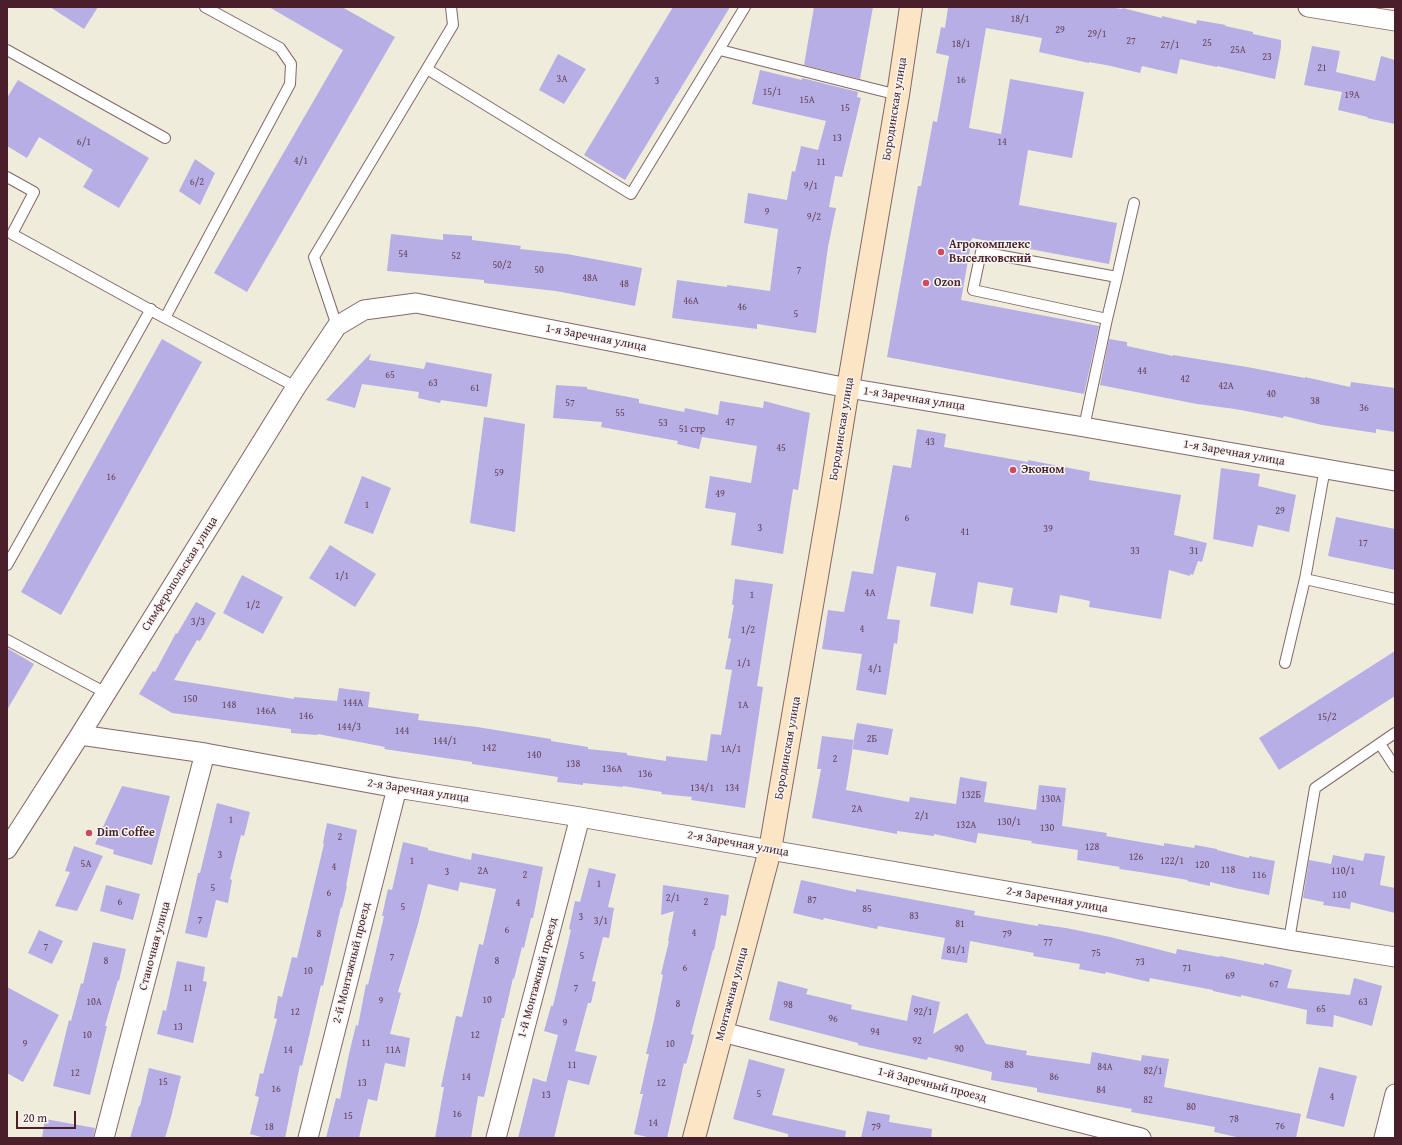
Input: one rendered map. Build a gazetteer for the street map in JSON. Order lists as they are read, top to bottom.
{
  "streets": {
    "main road": ["Бородинская улица", "Монтажная улица"],
    "street": [
      "1-я Заречная улица",
      "Симферопольская улица",
      "2-я Заречная улица",
      "Станочная улица",
      "2-й Монтажный проезд",
      "1-й Монтажный проезд",
      "1-й Заречный проезд"
    ]
  },
  "crossings": [
    ["Бородинская улица", "1-я Заречная улица"],
    ["Бородинская улица", "2-я Заречная улица"],
    ["Бородинская улица", "Монтажная улица"],
    ["1-я Заречная улица", "Симферопольская улица"],
    ["Симферопольская улица", "2-я Заречная улица"],
    ["2-я Заречная улица", "Станочная улица"],
    ["2-я Заречная улица", "2-й Монтажный проезд"],
    ["2-я Заречная улица", "1-й Монтажный проезд"],
    ["2-я Заречная улица", "Монтажная улица"],
    ["Монтажная улица", "1-й Заречный проезд"]
  ],
  "places": [
    "Агрокомплекс Выселковский",
    "Ozon",
    "Эконом",
    "Dim Coffee"
  ],
  "house_numbers": [
    "18/1",
    "29",
    "29/1",
    "27",
    "25",
    "18/1",
    "27/1",
    "25А",
    "23",
    "21",
    "3А",
    "16",
    "3",
    "15/1",
    "19А",
    "15А",
    "15",
    "13",
    "6/1",
    "14",
    "4/1",
    "11",
    "6/2",
    "9/1",
    "9",
    "9/2",
    "54",
    "52",
    "50/2",
    "50",
    "7",
    "48А",
    "48",
    "46А",
    "46",
    "5",
    "44",
    "65",
    "42",
    "63",
    "42А",
    "61",
    "40",
    "38",
    "57",
    "36",
    "55",
    "47",
    "53",
    "51 стр",
    "43",
    "45",
    "59",
    "16",
    "49",
    "1",
    "29",
    "6",
    "3",
    "39",
    "41",
    "17",
    "33",
    "31",
    "1/1",
    "4А",
    "1",
    "1/2",
    "3/3",
    "4",
    "1/2",
    "1/1",
    "4/1",
    "150",
    "144А",
    "148",
    "1А",
    "146А",
    "146",
    "15/2",
    "144/3",
    "144",
    "2Б",
    "144/1",
    "142",
    "1А/1",
    "140",
    "2",
    "138",
    "136А",
    "136",
    "134/1",
    "134",
    "132Б",
    "130А",
    "2А",
    "2/1",
    "1",
    "130/1",
    "132А",
    "130",
    "2",
    "128",
    "3",
    "126",
    "1",
    "122/1",
    "5А",
    "120",
    "4",
    "118",
    "2А",
    "110/1",
    "3",
    "2",
    "116",
    "1",
    "5",
    "6",
    "110",
    "2/1",
    "87",
    "6",
    "2",
    "4",
    "5",
    "85",
    "83",
    "3",
    "7",
    "3/1",
    "81",
    "6",
    "4",
    "8",
    "79",
    "77",
    "7",
    "81/1",
    "75",
    "5",
    "7",
    "8",
    "8",
    "73",
    "6",
    "71",
    "10",
    "69",
    "67",
    "11",
    "7",
    "10",
    "9",
    "10А",
    "63",
    "8",
    "98",
    "65",
    "12",
    "92/1",
    "96",
    "9",
    "13",
    "94",
    "10",
    "12",
    "92",
    "11",
    "9",
    "10",
    "90",
    "14",
    "11А",
    "11",
    "88",
    "84А",
    "82/1",
    "12",
    "14",
    "86",
    "15",
    "13",
    "12",
    "16",
    "84",
    "5",
    "13",
    "4",
    "82",
    "80",
    "16",
    "15",
    "78",
    "14",
    "76",
    "18",
    "79"
  ],
  "scale_bar": "20 m"
}
